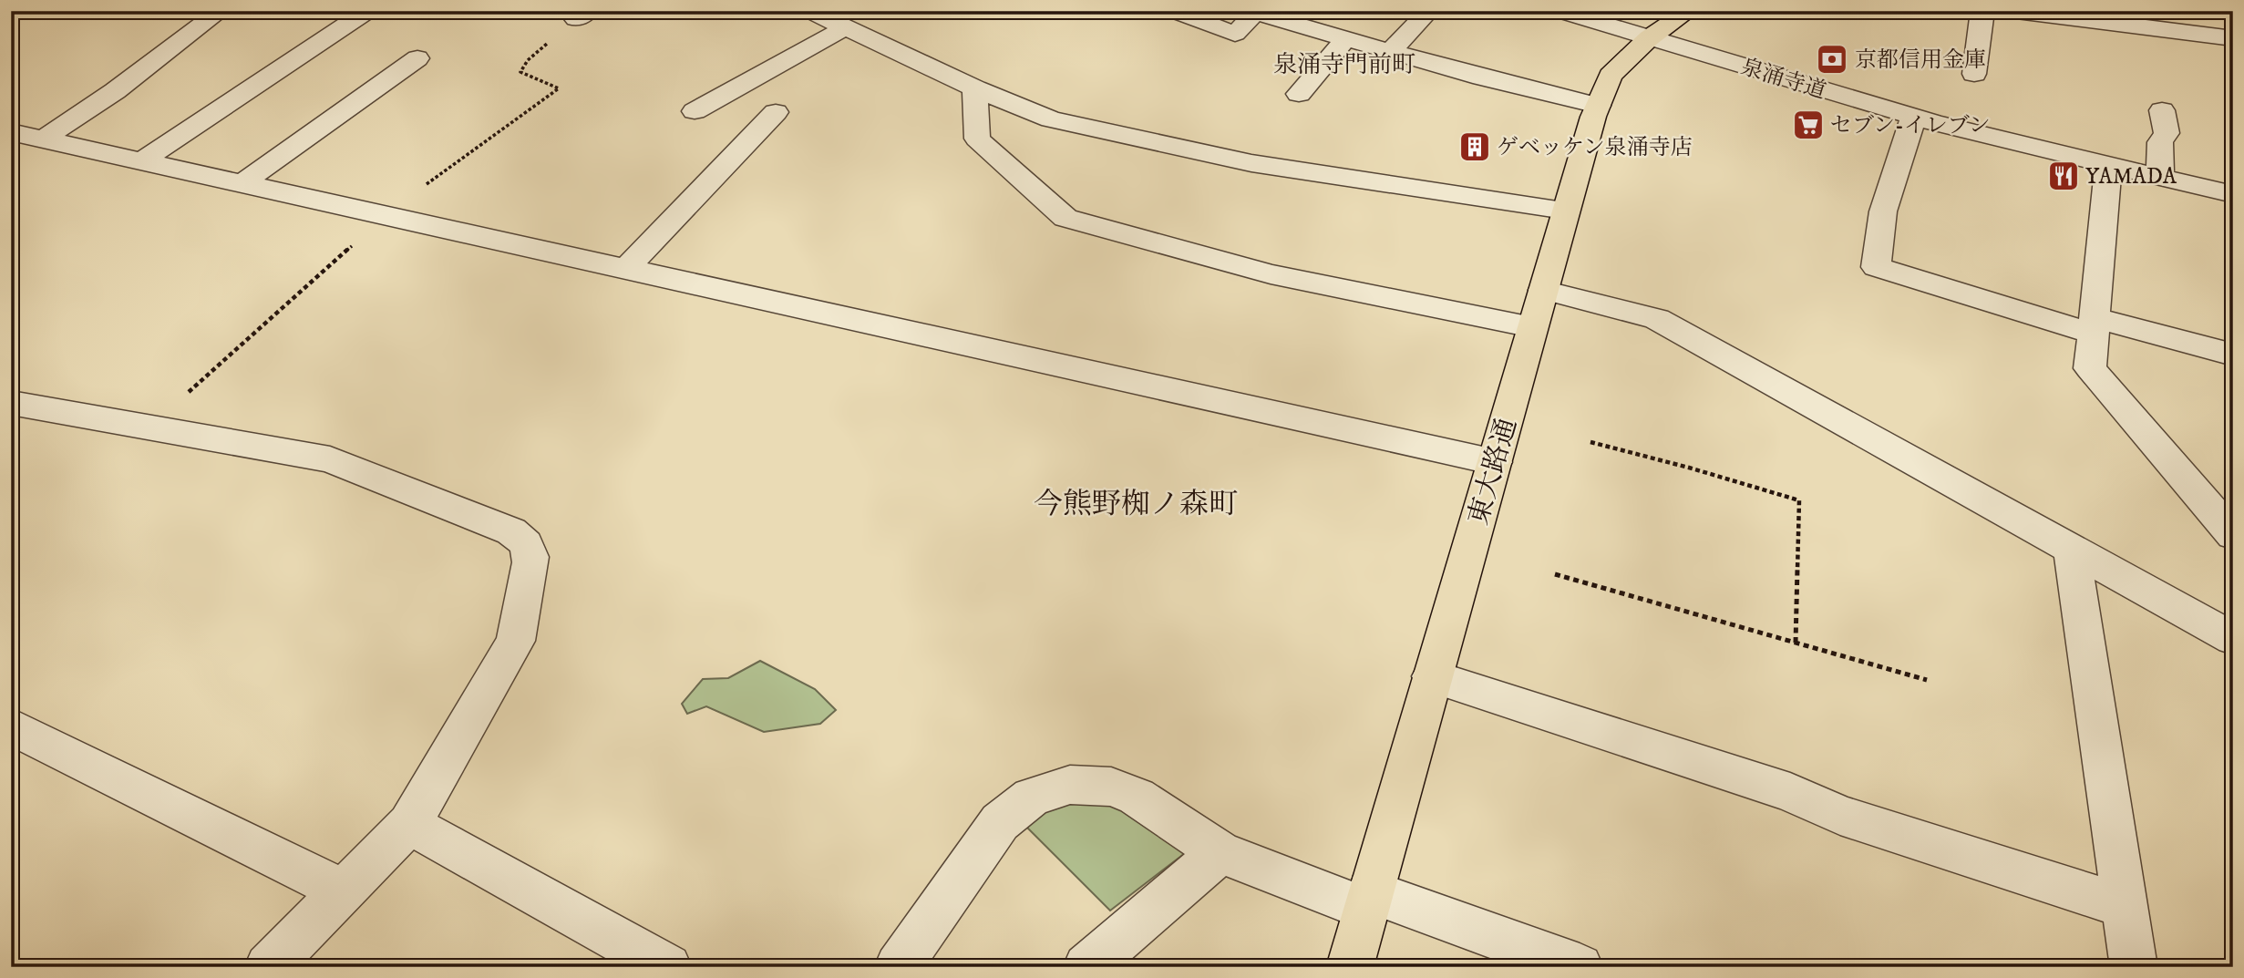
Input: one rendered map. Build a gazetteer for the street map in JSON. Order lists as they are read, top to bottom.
{
  "streets": {
    "main road": ["東大路通"],
    "street": ["泉涌寺道"]
  },
  "crossings": [
    ["泉涌寺道", "東大路通"]
  ],
  "districts": ["泉涌寺門前町", "今熊野椥ノ森町"],
  "places": {
    "bank": ["京都信用金庫"],
    "supermarket": ["セブン-イレブン"],
    "building": ["ゲベッケン泉涌寺店"],
    "restaurant": ["YAMADA"]
  }
}
